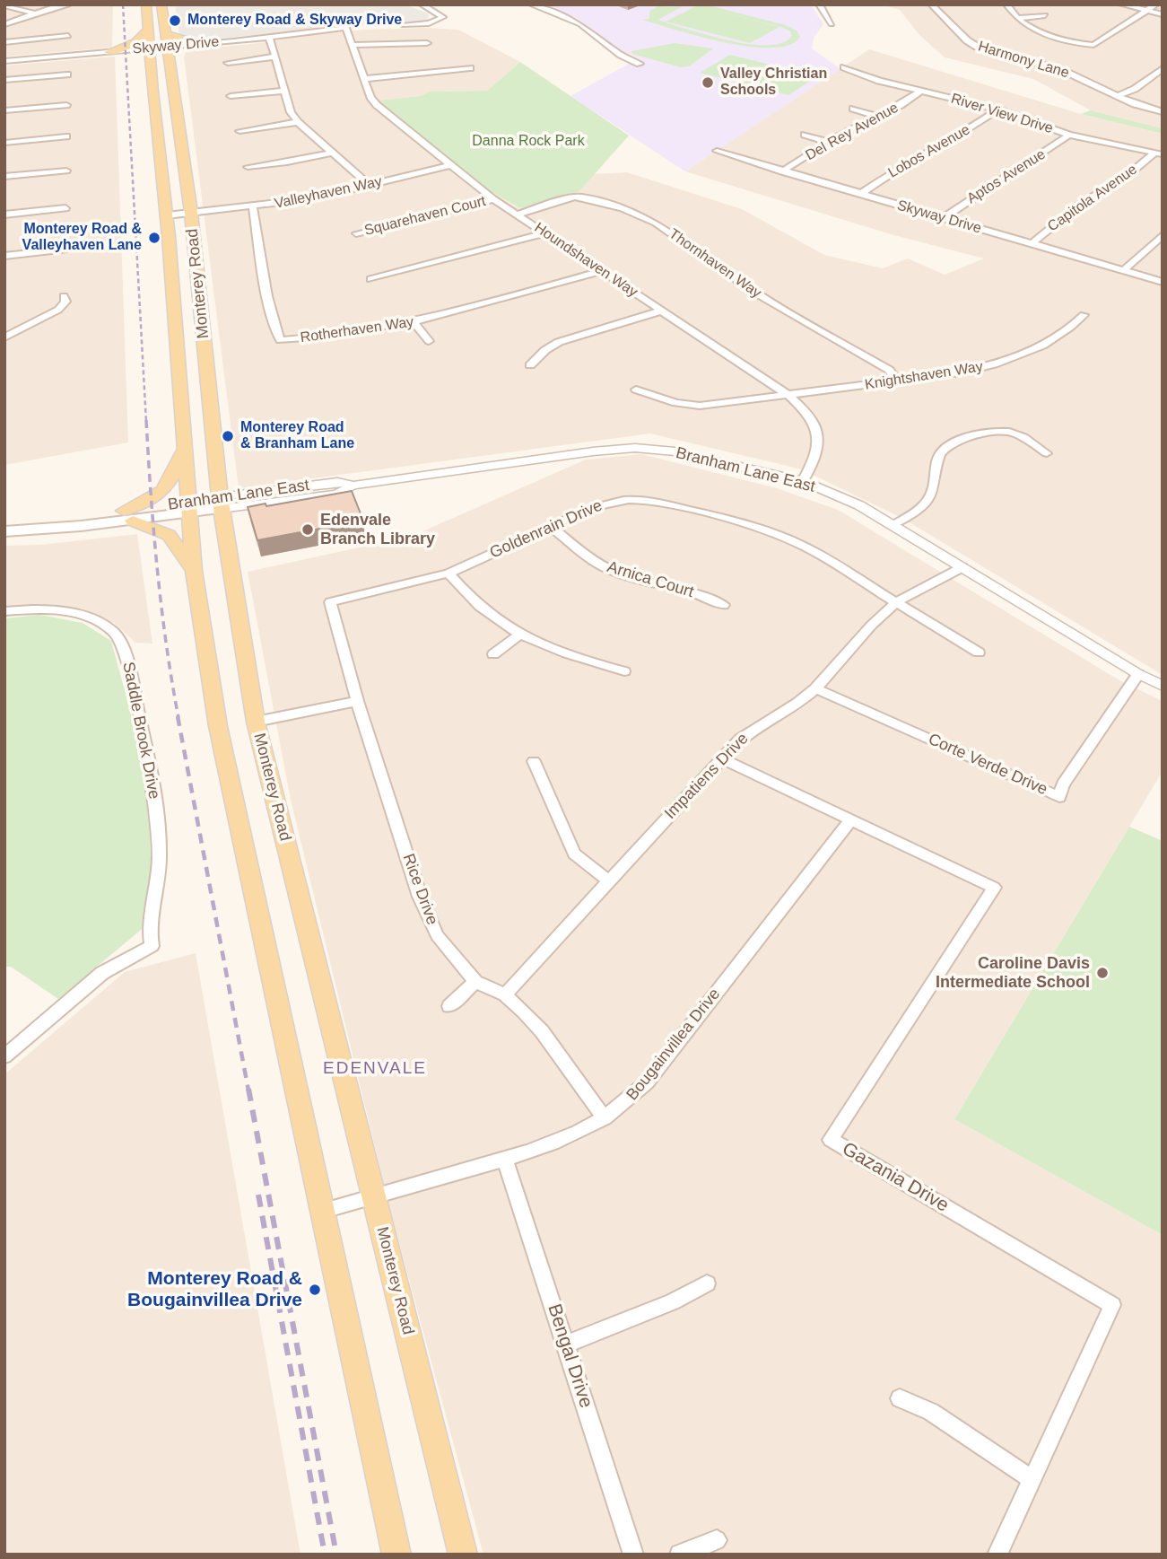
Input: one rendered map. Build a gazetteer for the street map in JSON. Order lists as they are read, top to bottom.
{
  "streets": {
    "main road": ["Monterey Road", "Branham Lane East"],
    "street": [
      "Skyway Drive",
      "Harmony Lane",
      "River View Drive",
      "Del Rey Avenue",
      "Lobos Avenue",
      "Aptos Avenue",
      "Valleyhaven Way",
      "Capitola Avenue",
      "Squarehaven Court",
      "Houndshaven Way",
      "Thornhaven Way",
      "Rotherhaven Way",
      "Knightshaven Way",
      "Goldenrain Drive",
      "Arnica Court",
      "Saddle Brook Drive",
      "Corte Verde Drive",
      "Impatiens Drive",
      "Rice Drive",
      "Bougainvillea Drive",
      "Gazania Drive",
      "Bengal Drive"
    ]
  },
  "crossings": [
    ["Skyway Drive", "Del Rey Avenue"],
    ["Skyway Drive", "Lobos Avenue"],
    ["Skyway Drive", "Aptos Avenue"],
    ["Skyway Drive", "Capitola Avenue"],
    ["Skyway Drive", "Houndshaven Way"],
    ["Skyway Drive", "Monterey Road"],
    ["River View Drive", "Del Rey Avenue"],
    ["River View Drive", "Lobos Avenue"],
    ["River View Drive", "Aptos Avenue"],
    ["River View Drive", "Capitola Avenue"],
    ["Valleyhaven Way", "Houndshaven Way"],
    ["Valleyhaven Way", "Monterey Road"],
    ["Valleyhaven Way", "Rotherhaven Way"],
    ["Squarehaven Court", "Houndshaven Way"],
    ["Houndshaven Way", "Thornhaven Way"],
    ["Houndshaven Way", "Rotherhaven Way"],
    ["Houndshaven Way", "Knightshaven Way"],
    ["Houndshaven Way", "Branham Lane East"],
    ["Thornhaven Way", "Knightshaven Way"],
    ["Monterey Road", "Branham Lane East"],
    ["Monterey Road", "Bougainvillea Drive"],
    ["Branham Lane East", "Corte Verde Drive"],
    ["Branham Lane East", "Impatiens Drive"],
    ["Goldenrain Drive", "Arnica Court"],
    ["Goldenrain Drive", "Impatiens Drive"],
    ["Goldenrain Drive", "Rice Drive"],
    ["Corte Verde Drive", "Impatiens Drive"],
    ["Impatiens Drive", "Rice Drive"],
    ["Impatiens Drive", "Gazania Drive"],
    ["Rice Drive", "Bougainvillea Drive"],
    ["Bougainvillea Drive", "Gazania Drive"],
    ["Bougainvillea Drive", "Bengal Drive"]
  ],
  "districts": ["EDENVALE"],
  "parks": ["Danna Rock Park"],
  "places": [
    "Monterey Road & Skyway Drive",
    "Valley Christian Schools",
    "Monterey Road & Valleyhaven Lane",
    "Monterey Road & Branham Lane",
    "Edenvale Branch Library",
    "Caroline Davis Intermediate School",
    "Monterey Road & Bougainvillea Drive"
  ]
}
